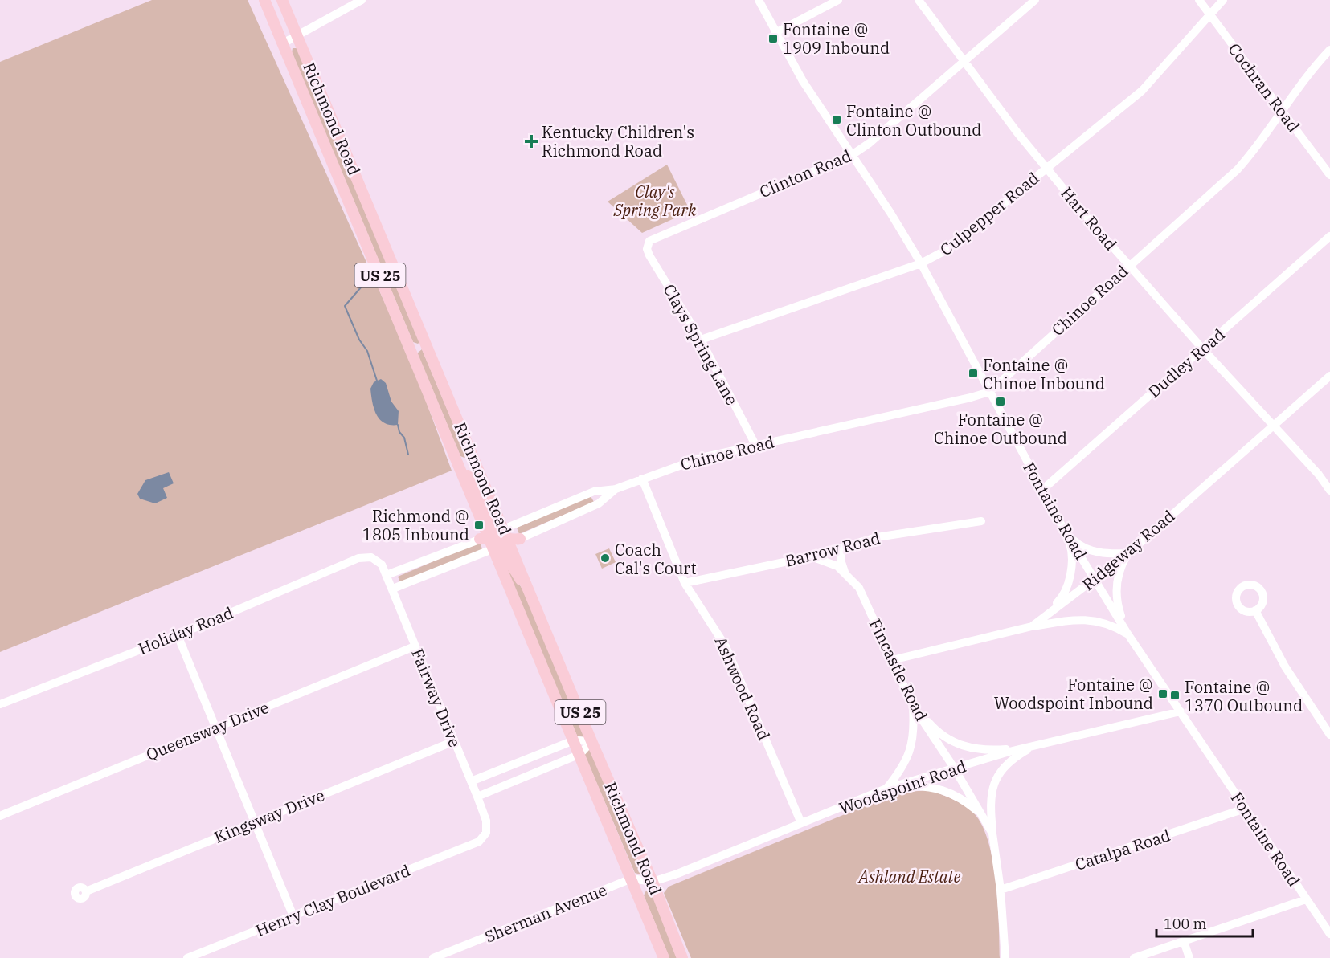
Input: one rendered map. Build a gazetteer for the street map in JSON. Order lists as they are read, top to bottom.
{
  "streets": {
    "main road": ["Richmond Road", "US 25"],
    "street": [
      "Cochran Road",
      "Clinton Road",
      "Culpepper Road",
      "Hart Road",
      "Chinoe Road",
      "Clays Spring Lane",
      "Dudley Road",
      "Fontaine Road",
      "Barrow Road",
      "Ridgeway Road",
      "Holiday Road",
      "Fincastle Road",
      "Ashwood Road",
      "Fairway Drive",
      "Queensway Drive",
      "Woodspoint Road",
      "Kingsway Drive",
      "Catalpa Road",
      "Henry Clay Boulevard",
      "Sherman Avenue"
    ]
  },
  "crossings": [
    ["Cochran Road", "Culpepper Road"],
    ["Cochran Road", "Chinoe Road"],
    ["Richmond Road", "Chinoe Road"],
    ["Richmond Road", "Woodspoint Road"],
    ["Richmond Road", "Sherman Avenue"],
    ["Clinton Road", "Hart Road"],
    ["Clinton Road", "Clays Spring Lane"],
    ["Clinton Road", "Fontaine Road"],
    ["Culpepper Road", "Hart Road"],
    ["Culpepper Road", "Clays Spring Lane"],
    ["Culpepper Road", "Fontaine Road"],
    ["Hart Road", "Chinoe Road"],
    ["Hart Road", "Dudley Road"],
    ["Hart Road", "Ridgeway Road"],
    ["Chinoe Road", "Clays Spring Lane"],
    ["Chinoe Road", "Fontaine Road"],
    ["Chinoe Road", "Ashwood Road"],
    ["Dudley Road", "Fontaine Road"],
    ["Fontaine Road", "Ridgeway Road"],
    ["Fontaine Road", "Woodspoint Road"],
    ["Fontaine Road", "Catalpa Road"],
    ["Barrow Road", "Fincastle Road"],
    ["Barrow Road", "Ashwood Road"],
    ["Ridgeway Road", "Fincastle Road"],
    ["Holiday Road", "Fairway Drive"],
    ["Fincastle Road", "Woodspoint Road"],
    ["Fincastle Road", "Catalpa Road"],
    ["Ashwood Road", "Woodspoint Road"],
    ["Fairway Drive", "Queensway Drive"],
    ["Fairway Drive", "Kingsway Drive"],
    ["Fairway Drive", "Henry Clay Boulevard"],
    ["Woodspoint Road", "Sherman Avenue"]
  ],
  "parks": ["Clay's Spring Park", "Ashland Estate"],
  "places": {
    "transit": [
      "Fontaine @ 1909 Inbound",
      "Fontaine @ Clinton Outbound",
      "Fontaine @ Chinoe Inbound",
      "Fontaine @ Chinoe Outbound",
      "Richmond @ 1805 Inbound",
      "Fontaine @ Woodspoint Inbound",
      "Fontaine @ 1370 Outbound"
    ],
    "health": ["Kentucky Children's Richmond Road"],
    "other": ["Coach Cal's Court"]
  },
  "scale_bar": "100 m"
}
